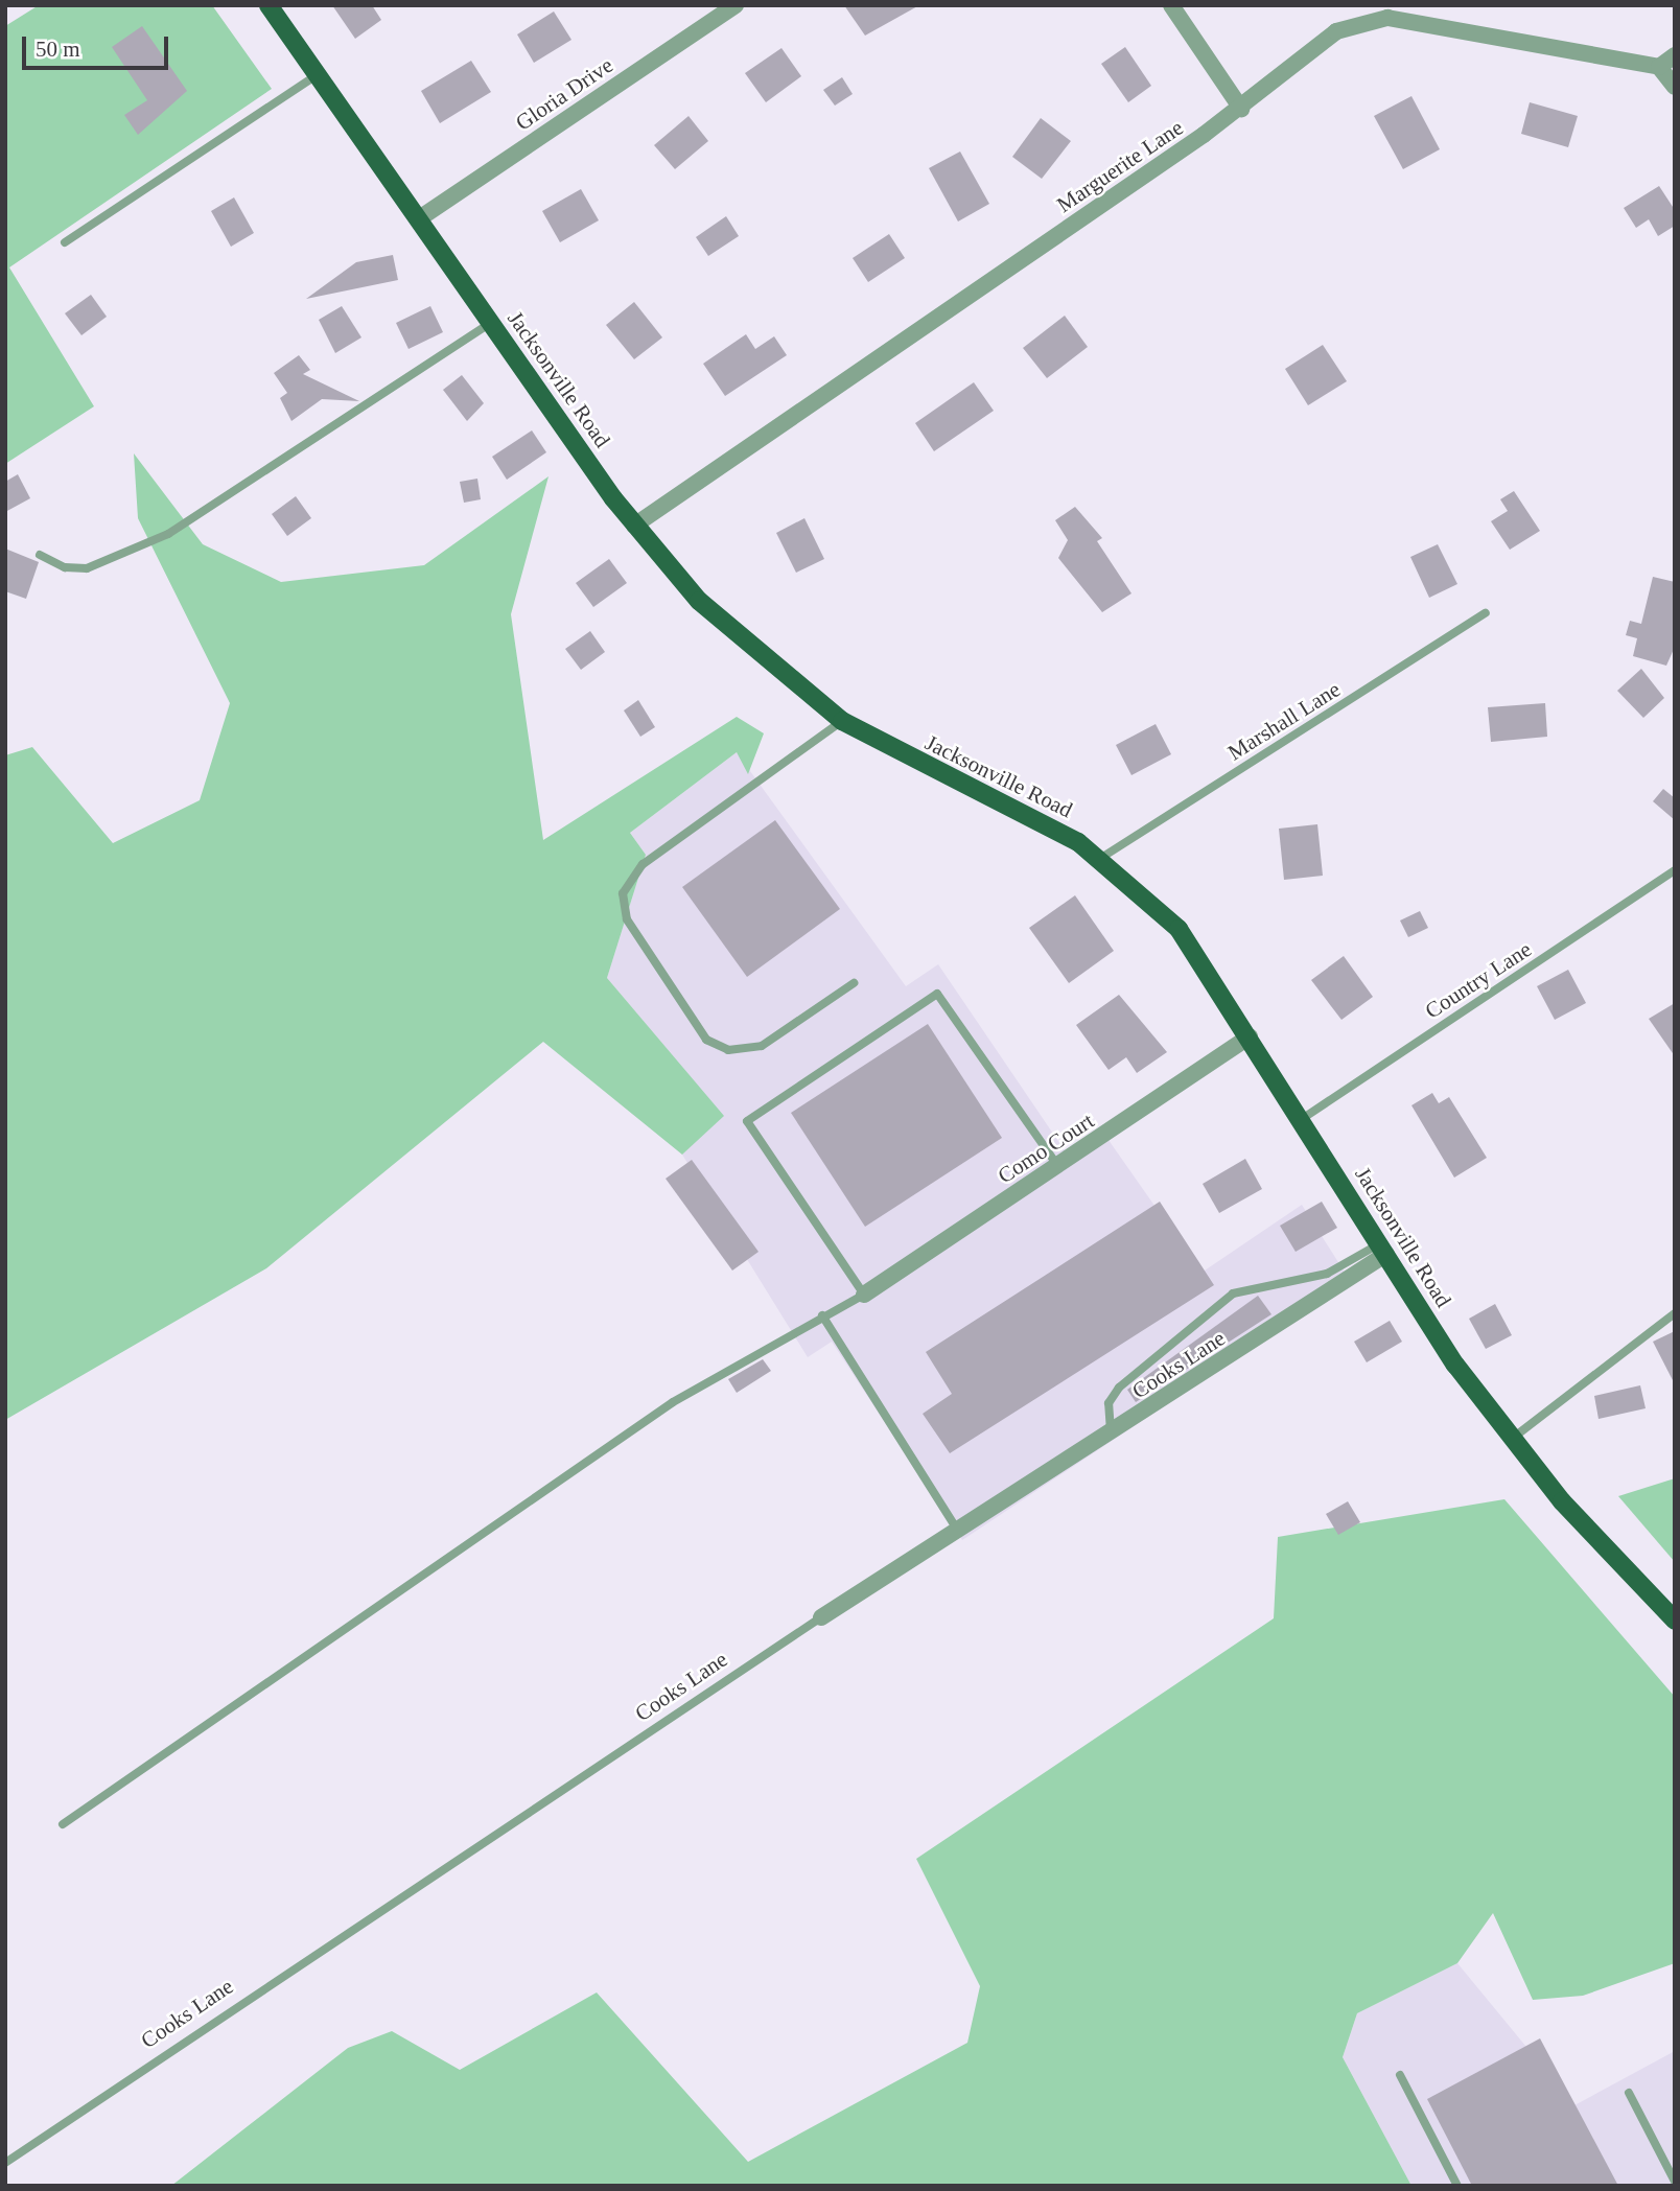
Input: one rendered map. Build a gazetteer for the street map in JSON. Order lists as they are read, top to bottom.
{
  "streets": {
    "main road": ["Jacksonville Road"],
    "street": [
      "Gloria Drive",
      "Marguerite Lane",
      "Como Court",
      "Cooks Lane"
    ],
    "lane": ["Marshall Lane", "Country Lane"]
  },
  "crossings": [
    ["Gloria Drive", "Jacksonville Road"],
    ["Marguerite Lane", "Jacksonville Road"],
    ["Jacksonville Road", "Marshall Lane"],
    ["Jacksonville Road", "Country Lane"],
    ["Jacksonville Road", "Como Court"],
    ["Jacksonville Road", "Cooks Lane"]
  ],
  "scale_bar": "50 m"
}
